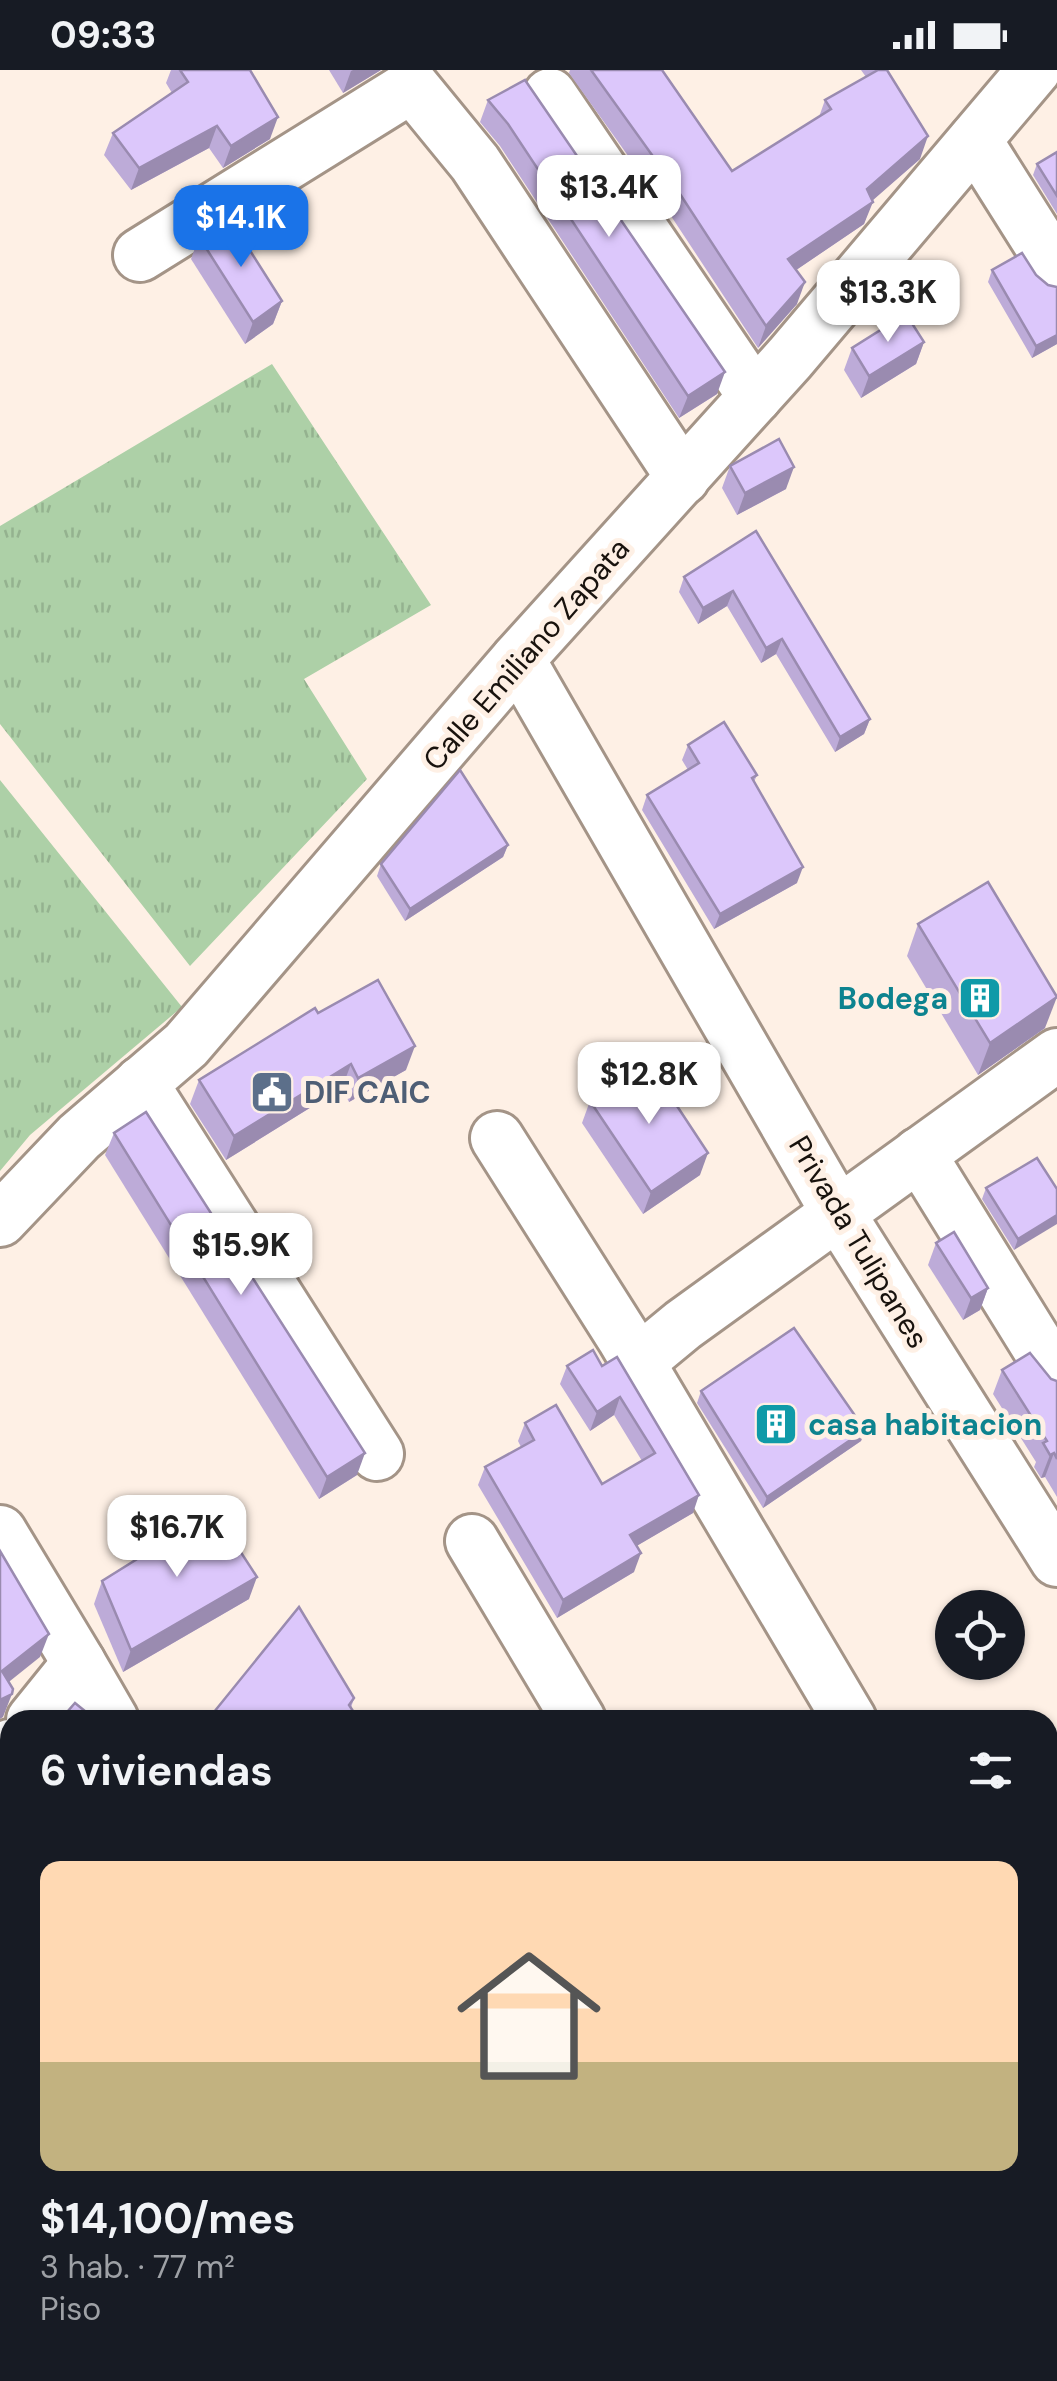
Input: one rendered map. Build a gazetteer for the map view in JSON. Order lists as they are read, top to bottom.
{
  "streets": {
    "street": ["Calle Emiliano Zapata", "Privada Tulipanes"]
  },
  "crossings": [
    ["Calle Emiliano Zapata", "Privada Tulipanes"]
  ],
  "places": {
    "building": ["Bodega", "casa habitacion"],
    "public building": ["DIF CAIC"]
  },
  "page": {
    "status": "09:33",
    "price": [
      "$13.4K",
      "$14.1K",
      "$13.3K",
      "$12.8K",
      "$15.9K",
      "$16.7K"
    ],
    "heading": "6 viviendas",
    "list": [
      {
        "name": "$14,100/mes",
        "note": "3 hab. · 77 m² · Piso"
      }
    ]
  }
}
